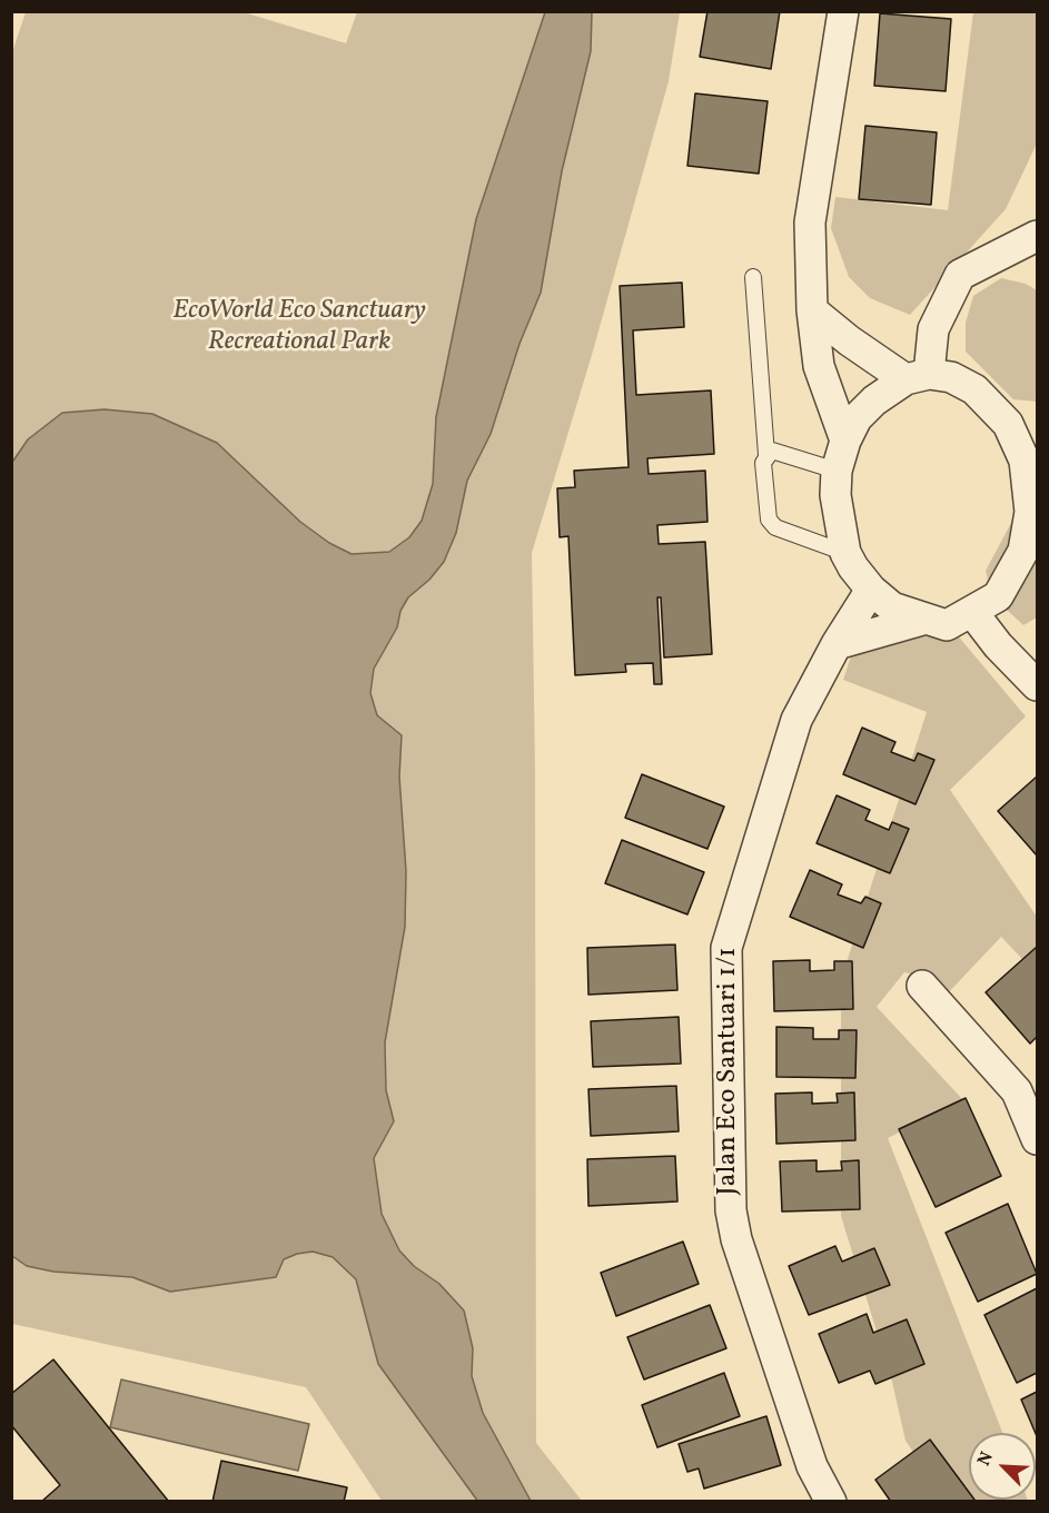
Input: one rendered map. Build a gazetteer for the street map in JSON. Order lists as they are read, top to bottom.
{
  "streets": {
    "street": ["Jalan Eco Santuari 1/1"]
  },
  "parks": ["EcoWorld Eco Sanctuary Recreational Park"],
  "north": "top left"
}
